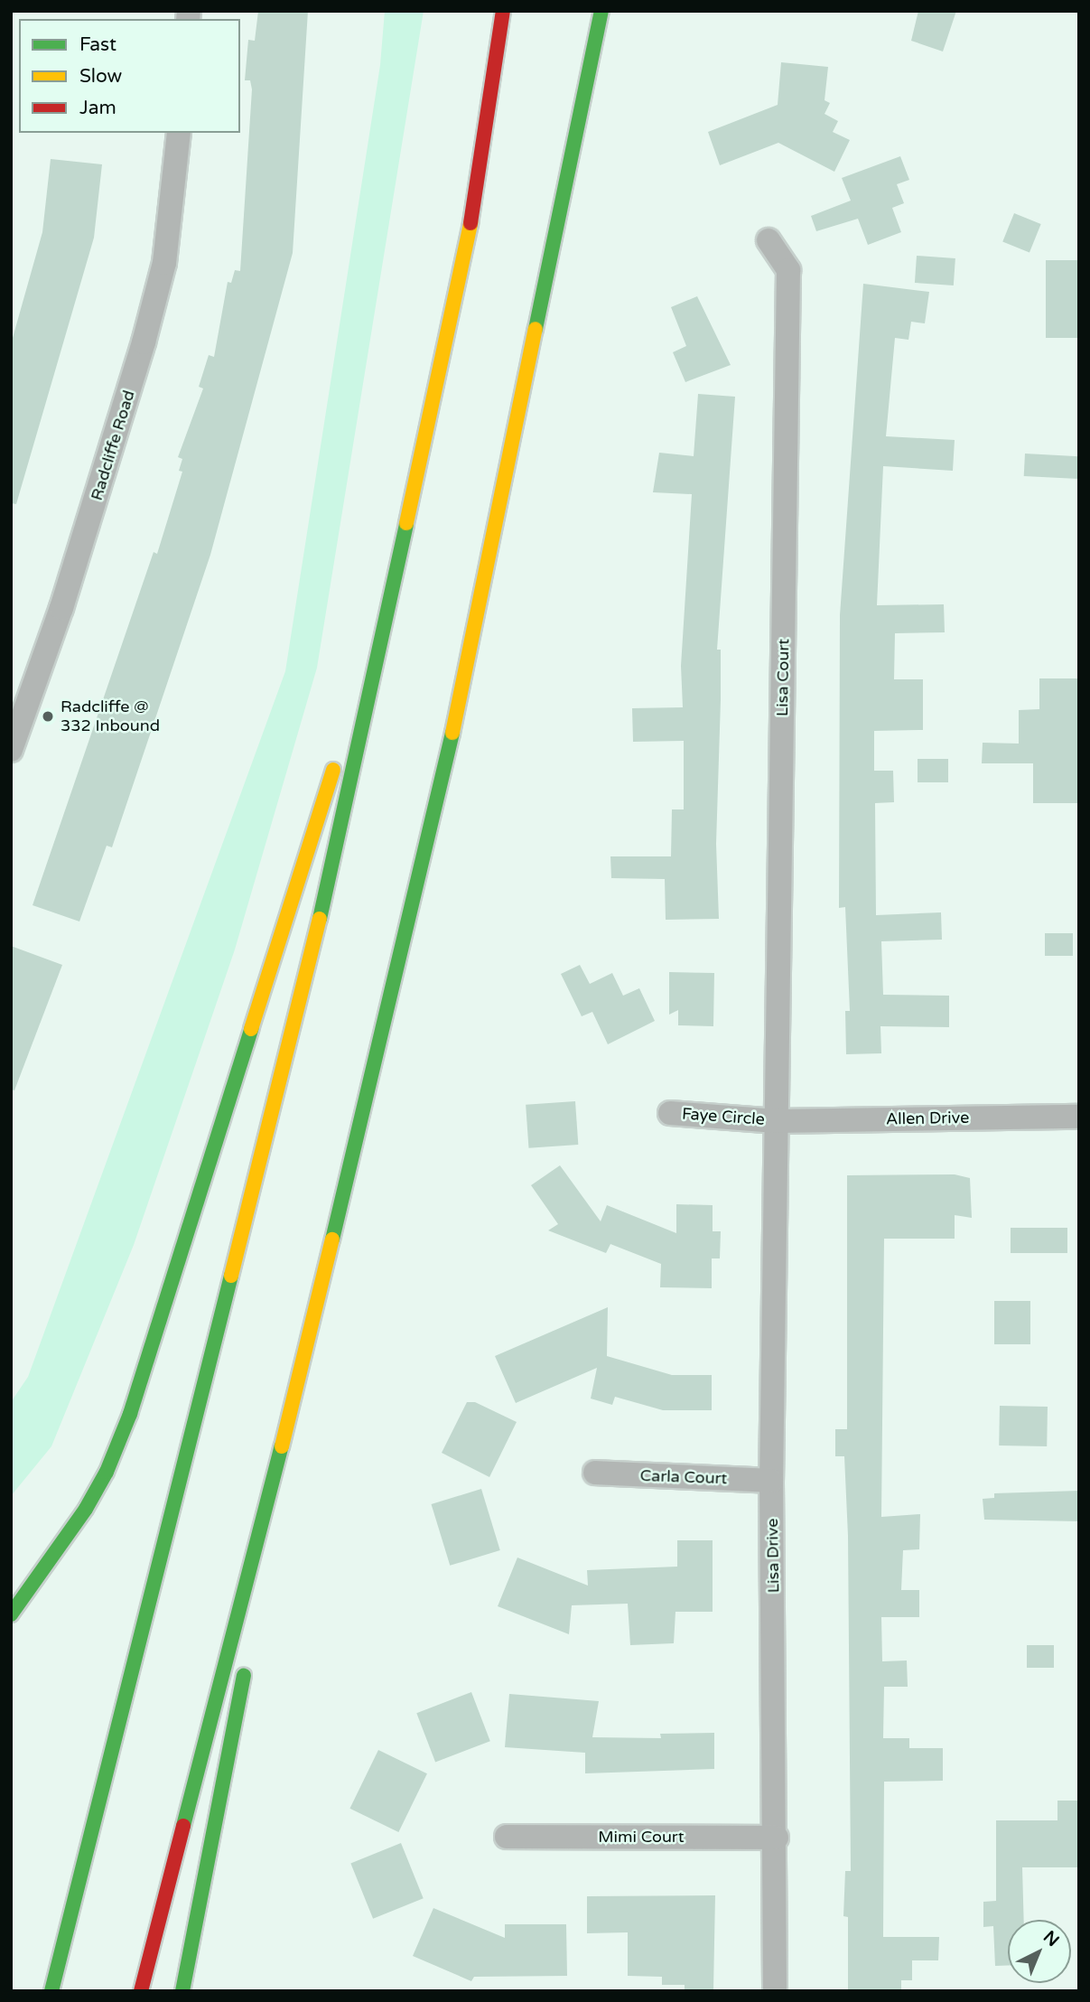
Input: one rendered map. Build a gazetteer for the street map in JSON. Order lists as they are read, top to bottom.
{
  "streets": {
    "street": [
      "Radcliffe Road",
      "Lisa Court",
      "Faye Circle",
      "Allen Drive",
      "Carla Court",
      "Lisa Drive",
      "Mimi Court"
    ]
  },
  "crossings": [
    ["Lisa Court", "Faye Circle"],
    ["Lisa Court", "Allen Drive"],
    ["Lisa Court", "Lisa Drive"],
    ["Faye Circle", "Allen Drive"],
    ["Faye Circle", "Lisa Drive"],
    ["Allen Drive", "Lisa Drive"],
    ["Carla Court", "Lisa Drive"],
    ["Lisa Drive", "Mimi Court"]
  ],
  "places": ["Radcliffe @ 332 Inbound"],
  "legend": ["Fast", "Slow", "Jam"],
  "north": "top right"
}
